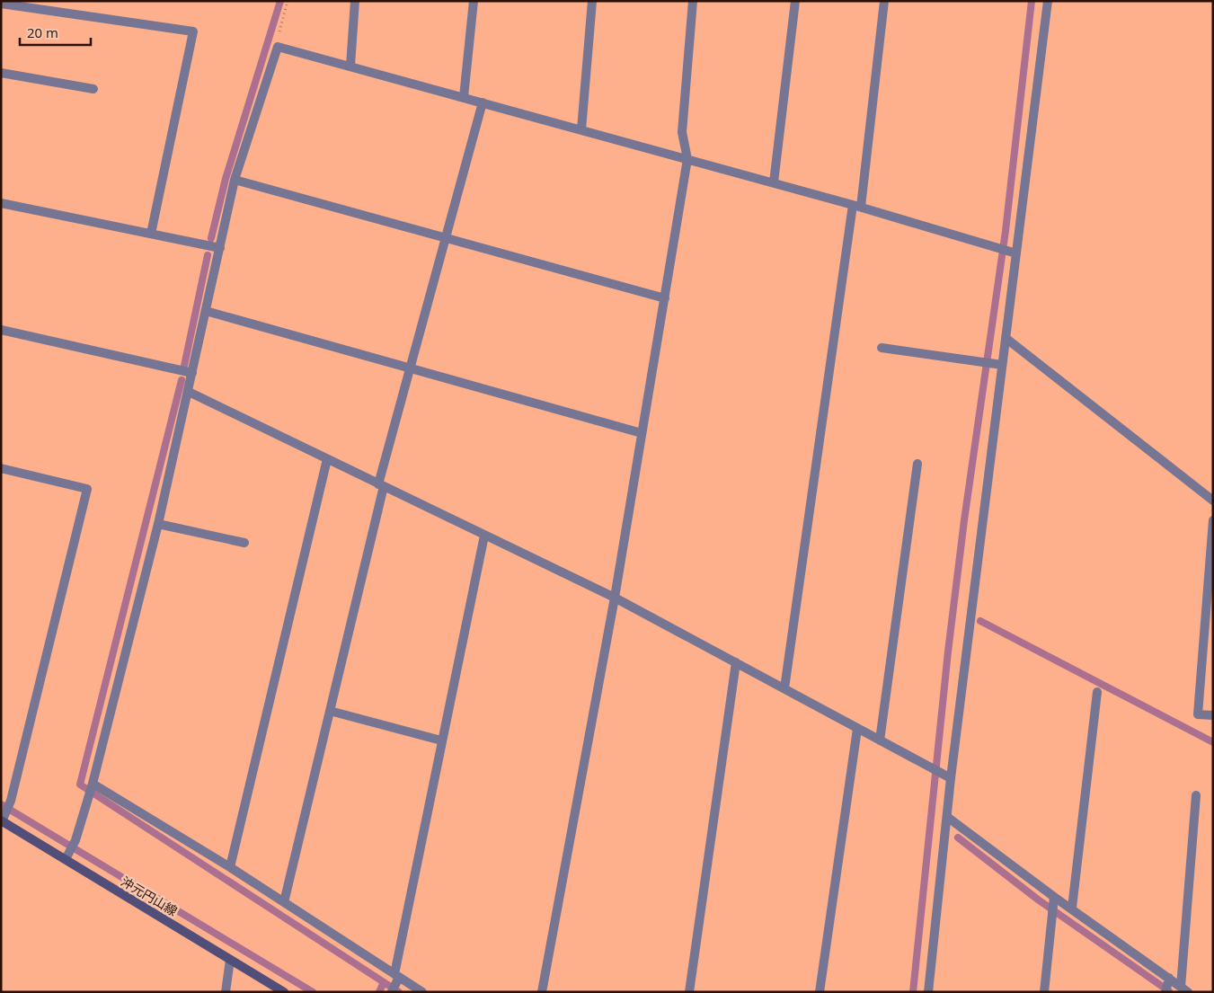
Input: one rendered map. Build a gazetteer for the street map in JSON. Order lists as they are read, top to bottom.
{
  "streets": {
    "main road": ["沖元円山線"]
  },
  "scale_bar": "20 m"
}
